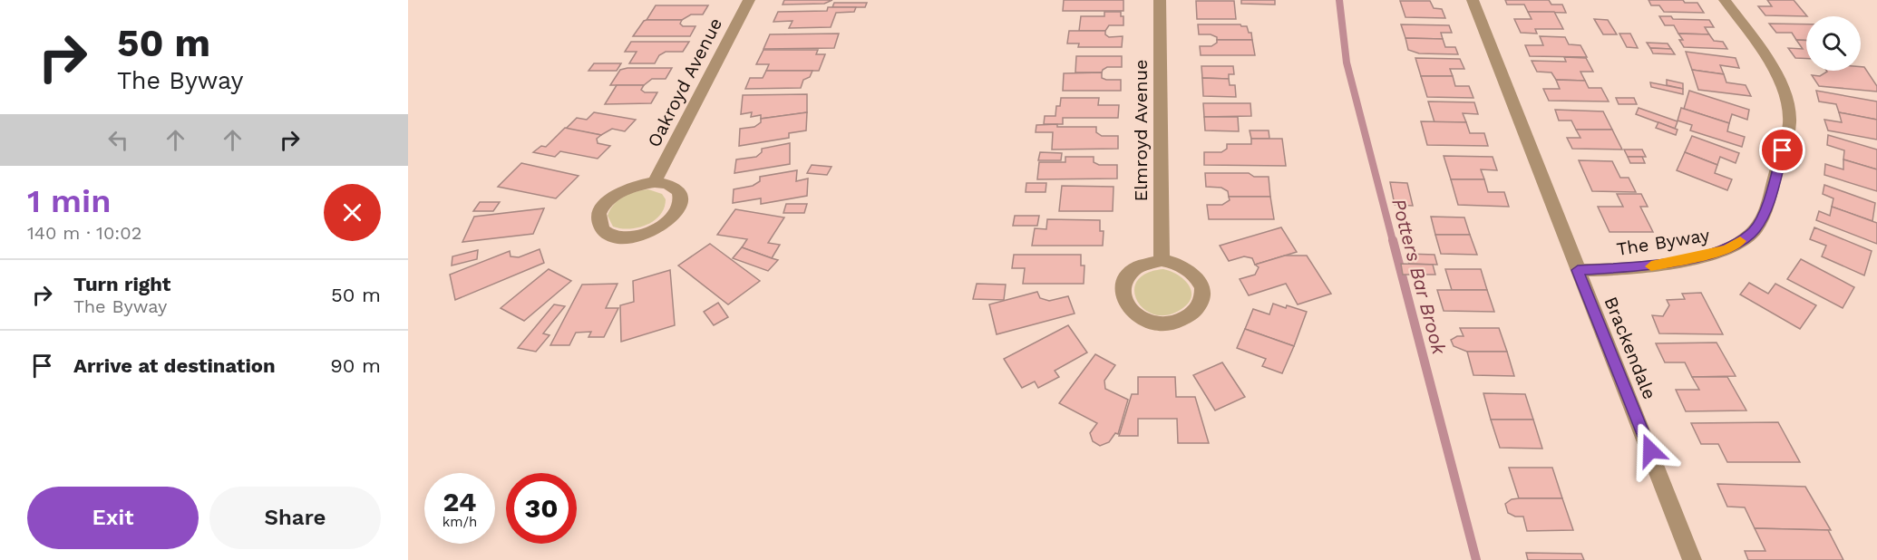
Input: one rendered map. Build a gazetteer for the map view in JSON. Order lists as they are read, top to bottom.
{
  "streets": {
    "street": [
      "Oakroyd Avenue",
      "Elmroyd Avenue",
      "The Byway",
      "Brackendale"
    ]
  },
  "crossings": [
    ["The Byway", "Brackendale"]
  ],
  "water": ["Potters Bar Brook"],
  "page": {
    "turn": ["50 m", "The Byway"],
    "heading": ["1 min", "140 m · 10:02"],
    "list": [
      {
        "name": "Turn right",
        "note": "The Byway",
        "value": "50 m"
      },
      {
        "name": "Arrive at destination",
        "value": "90 m"
      }
    ],
    "speed": "24 km/h",
    "limit": "30",
    "buttons": ["Exit", "Share"]
  }
}
